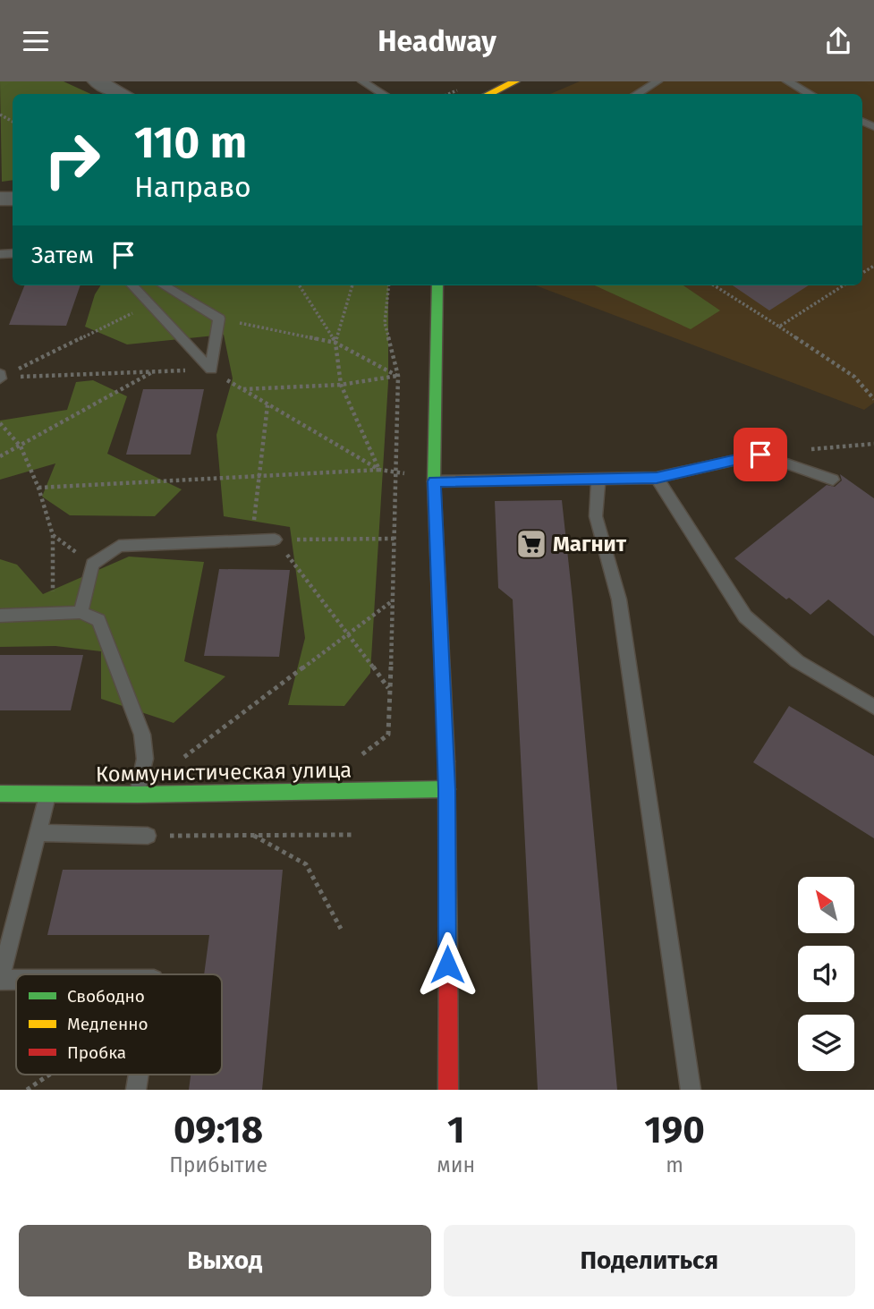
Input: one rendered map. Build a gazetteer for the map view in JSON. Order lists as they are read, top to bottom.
{
  "streets": {
    "street": ["Коммунистическая улица"]
  },
  "places": {
    "supermarket": ["Магнит"]
  },
  "legend": ["Свободно", "Медленно", "Пробка"],
  "north": "top left",
  "page": {
    "header": "Headway",
    "turn": ["110 m", "Направо"],
    "then": "Затем",
    "eta": [
      "09:18",
      "Прибытие",
      "1",
      "мин",
      "190",
      "m"
    ],
    "buttons": ["Выход", "Поделиться"]
  }
}
